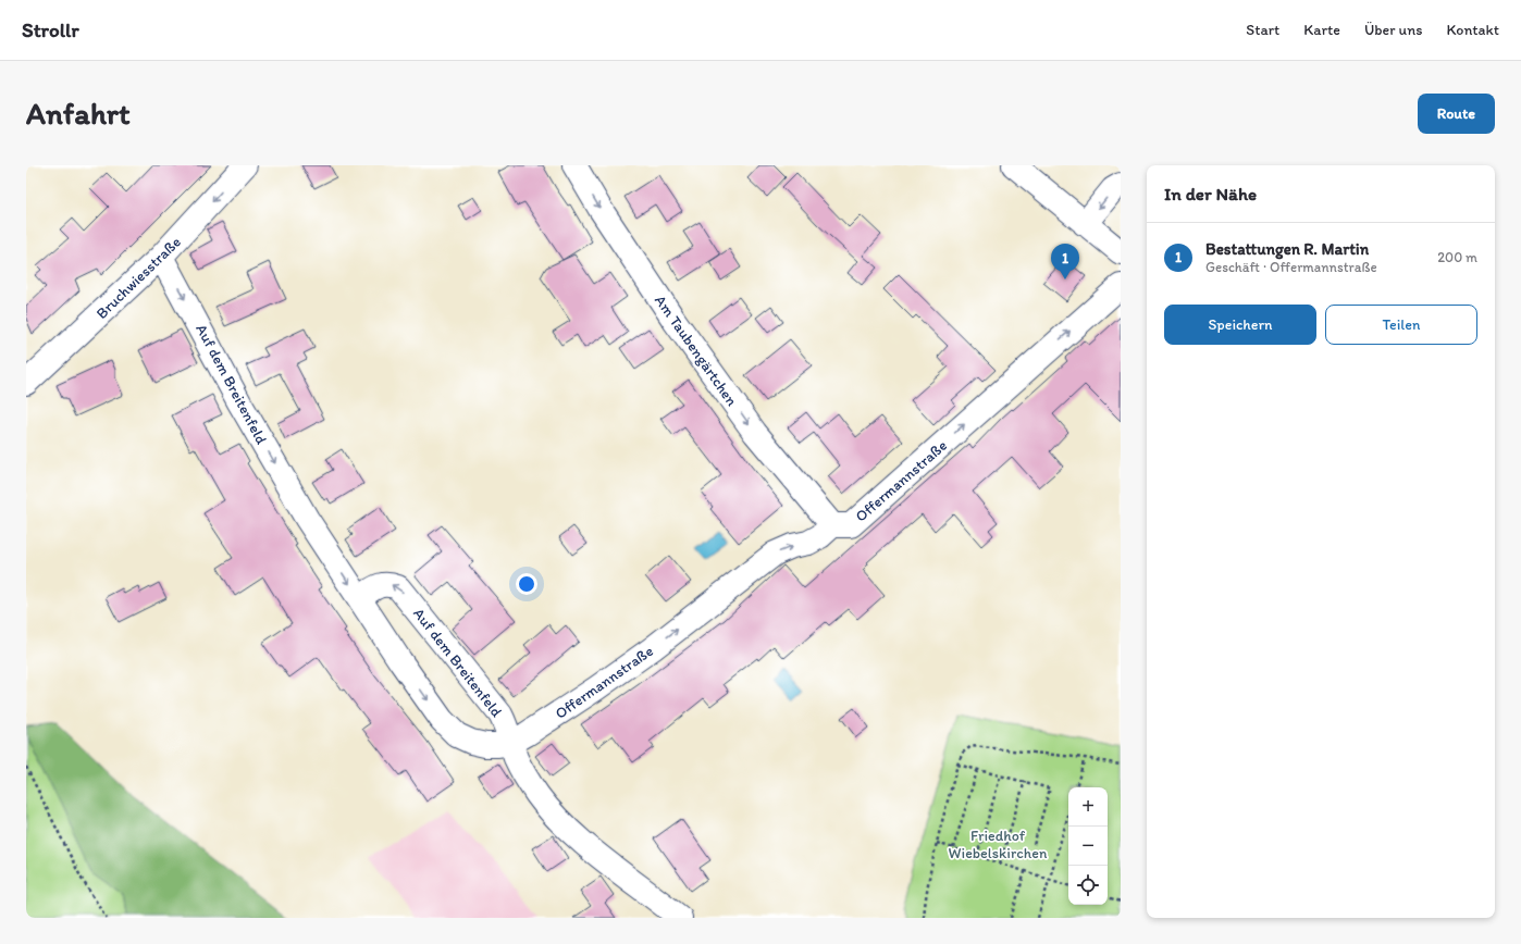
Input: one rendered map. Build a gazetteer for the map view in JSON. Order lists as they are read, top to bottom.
{
  "streets": {
    "street": [
      "Bruchwiesstraße",
      "Am Taubengärtchen",
      "Auf dem Breitenfeld",
      "Offermannstraße"
    ]
  },
  "crossings": [
    ["Bruchwiesstraße", "Auf dem Breitenfeld"],
    ["Am Taubengärtchen", "Offermannstraße"],
    ["Auf dem Breitenfeld", "Offermannstraße"]
  ],
  "one_way": ["Bruchwiesstraße", "Am Taubengärtchen", "Offermannstraße"],
  "parks": ["Friedhof Wiebelskirchen"],
  "page": {
    "header": "Strollr",
    "nav": [
      "Start",
      "Karte",
      "Über uns",
      "Kontakt"
    ],
    "buttons": [
      "Route",
      ["Speichern", "Teilen"]
    ],
    "title": "Anfahrt",
    "heading": "In der Nähe",
    "list": [
      {
        "mark": "1",
        "name": "Bestattungen R. Martin",
        "note": "Geschäft · Offermannstraße",
        "value": "200 m"
      }
    ],
    "pins": "1",
    "map_buttons": ["+", "−"]
  }
}
